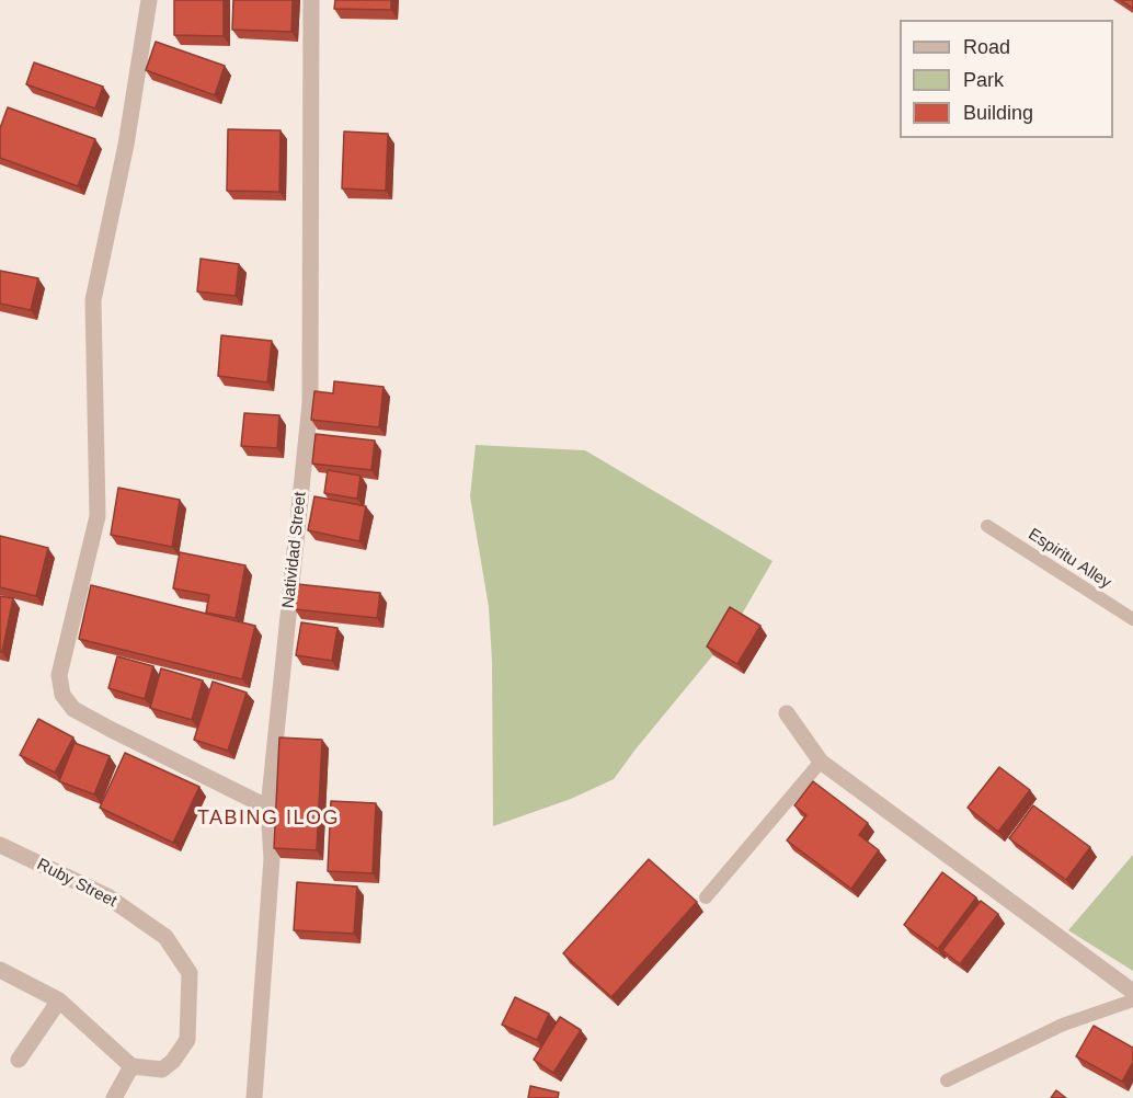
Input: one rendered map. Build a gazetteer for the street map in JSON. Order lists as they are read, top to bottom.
{
  "streets": {
    "street": ["Natividad Street", "Ruby Street"],
    "lane": ["Espiritu Alley"]
  },
  "districts": ["TABING ILOG"],
  "legend": ["Road", "Park", "Building"]
}
